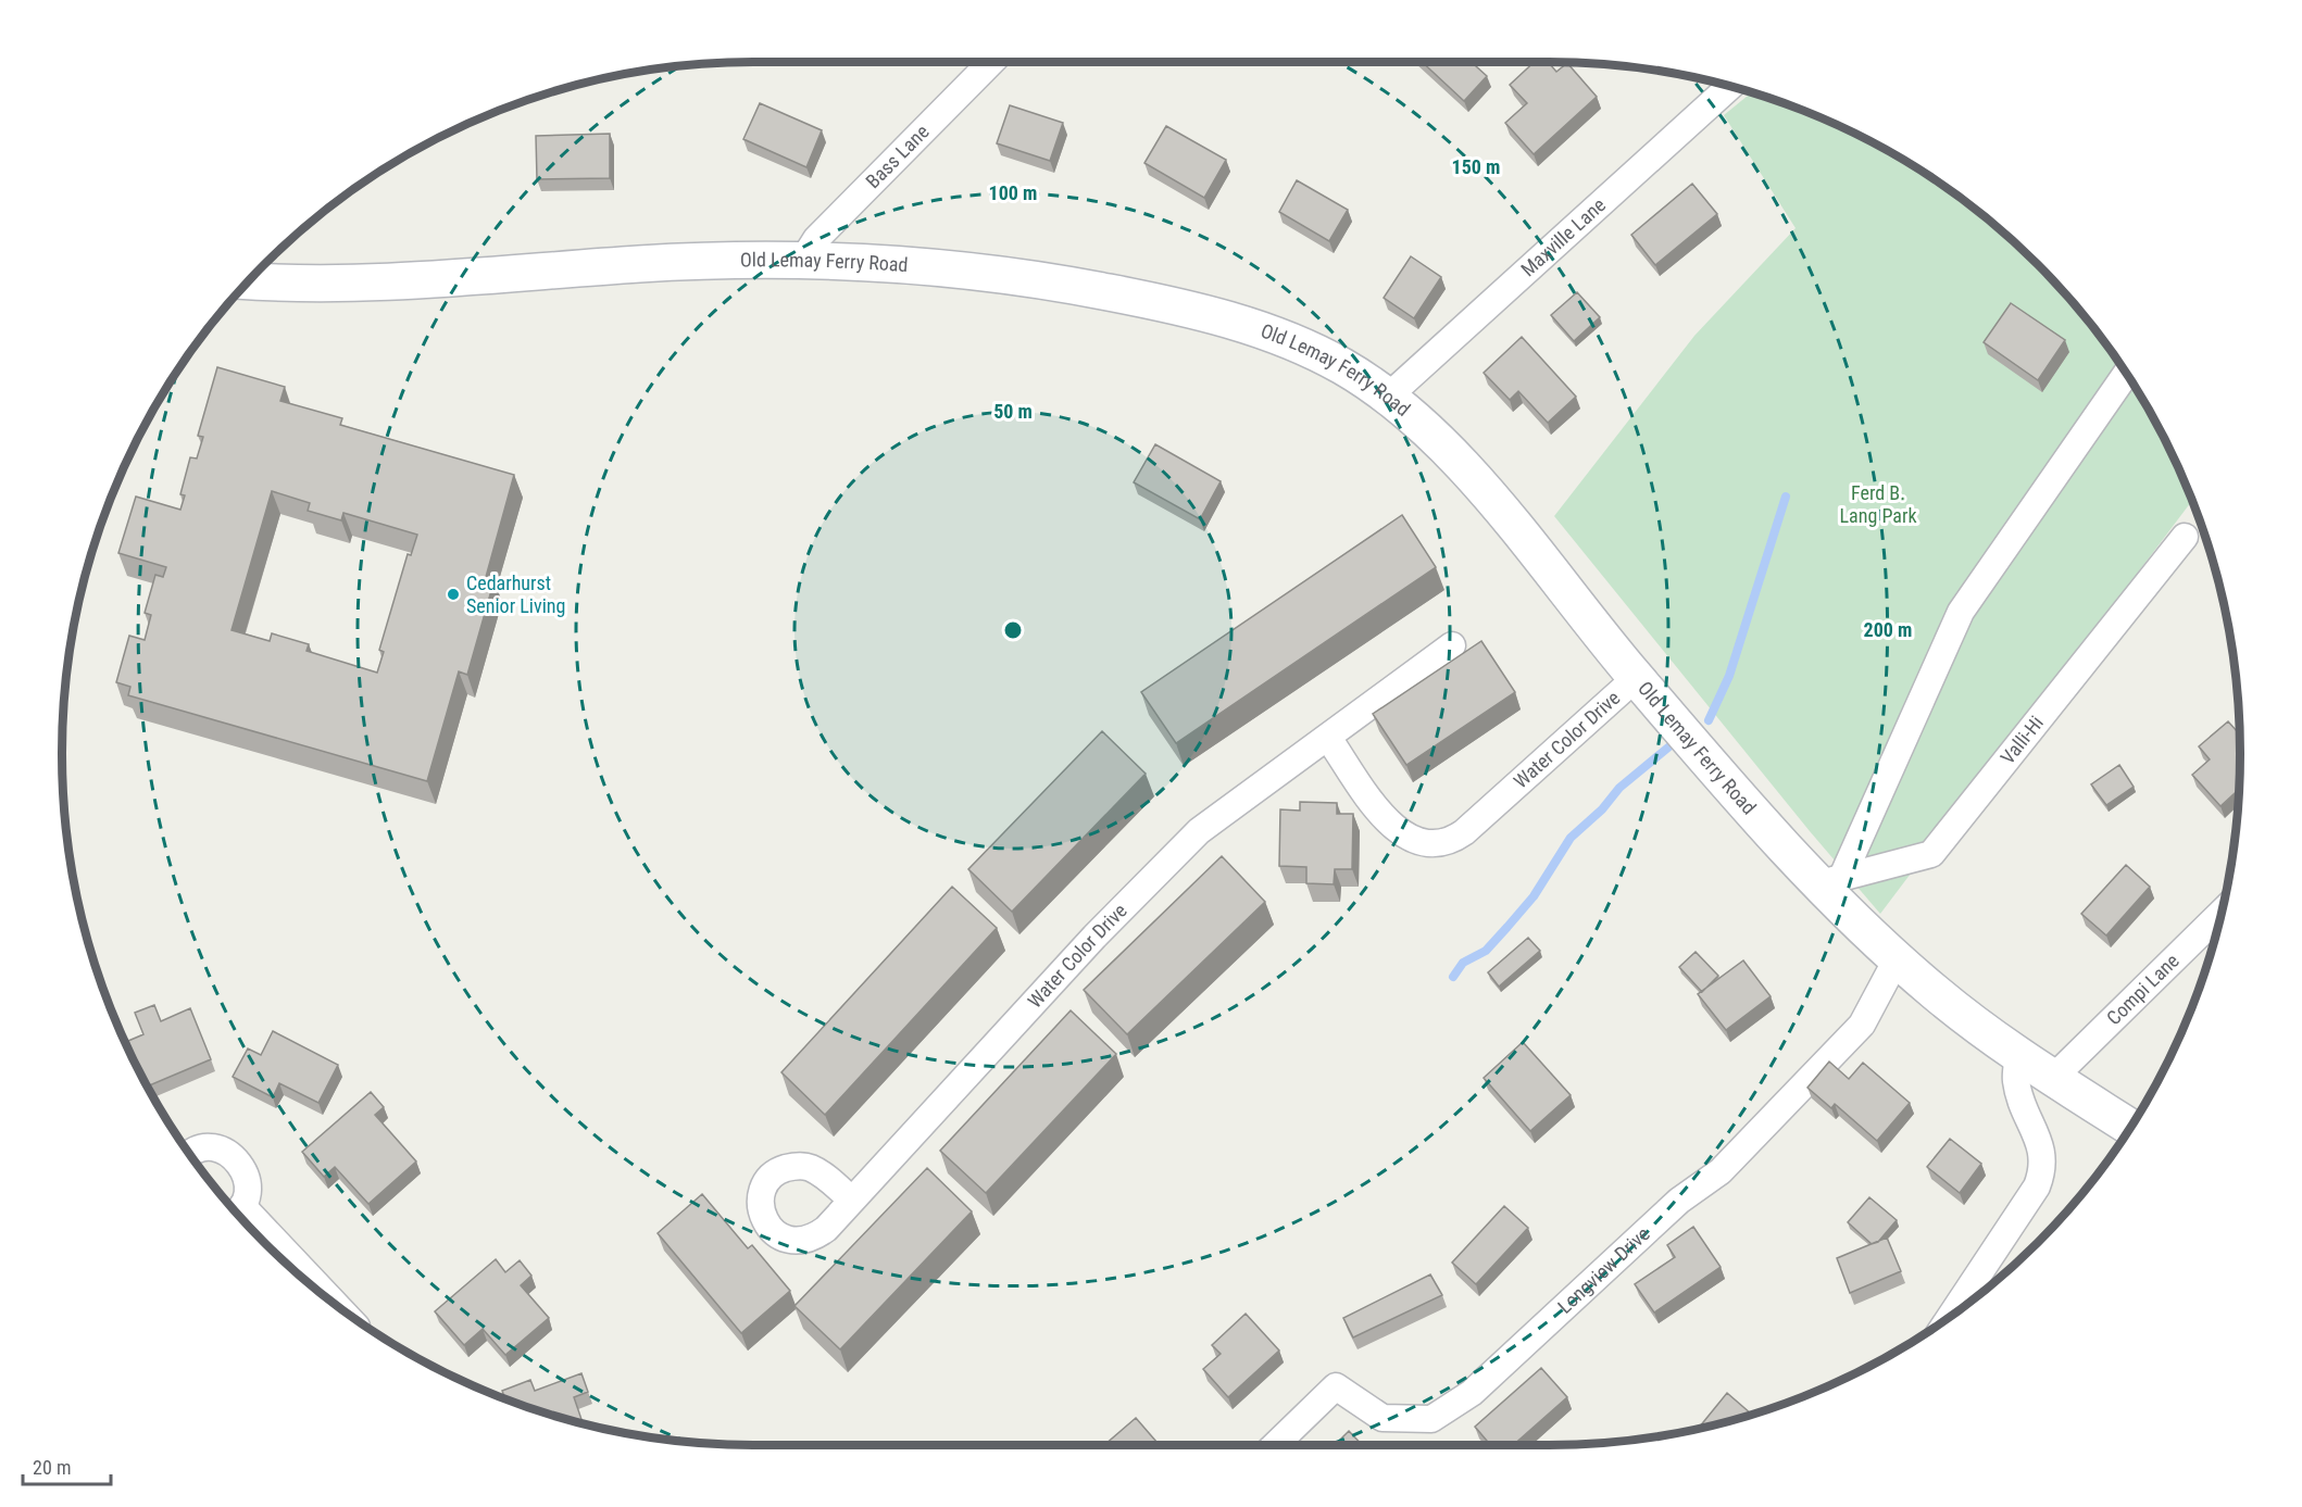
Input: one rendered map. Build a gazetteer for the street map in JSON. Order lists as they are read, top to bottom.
{
  "streets": {
    "main road": ["Old Lemay Ferry Road"],
    "street": [
      "Bass Lane",
      "Maxville Lane",
      "Water Color Drive",
      "Valli-Hi",
      "Compi Lane",
      "Longview Drive"
    ]
  },
  "crossings": [
    ["Bass Lane", "Old Lemay Ferry Road"],
    ["Maxville Lane", "Old Lemay Ferry Road"],
    ["Old Lemay Ferry Road", "Water Color Drive"],
    ["Old Lemay Ferry Road", "Valli-Hi"],
    ["Old Lemay Ferry Road", "Compi Lane"],
    ["Old Lemay Ferry Road", "Longview Drive"]
  ],
  "parks": ["Ferd B. Lang Park"],
  "places": ["Cedarhurst Senior Living"],
  "scale_bar": "20 m",
  "rings": [
    "150 m",
    "100 m",
    "50 m",
    "200 m"
  ]
}
